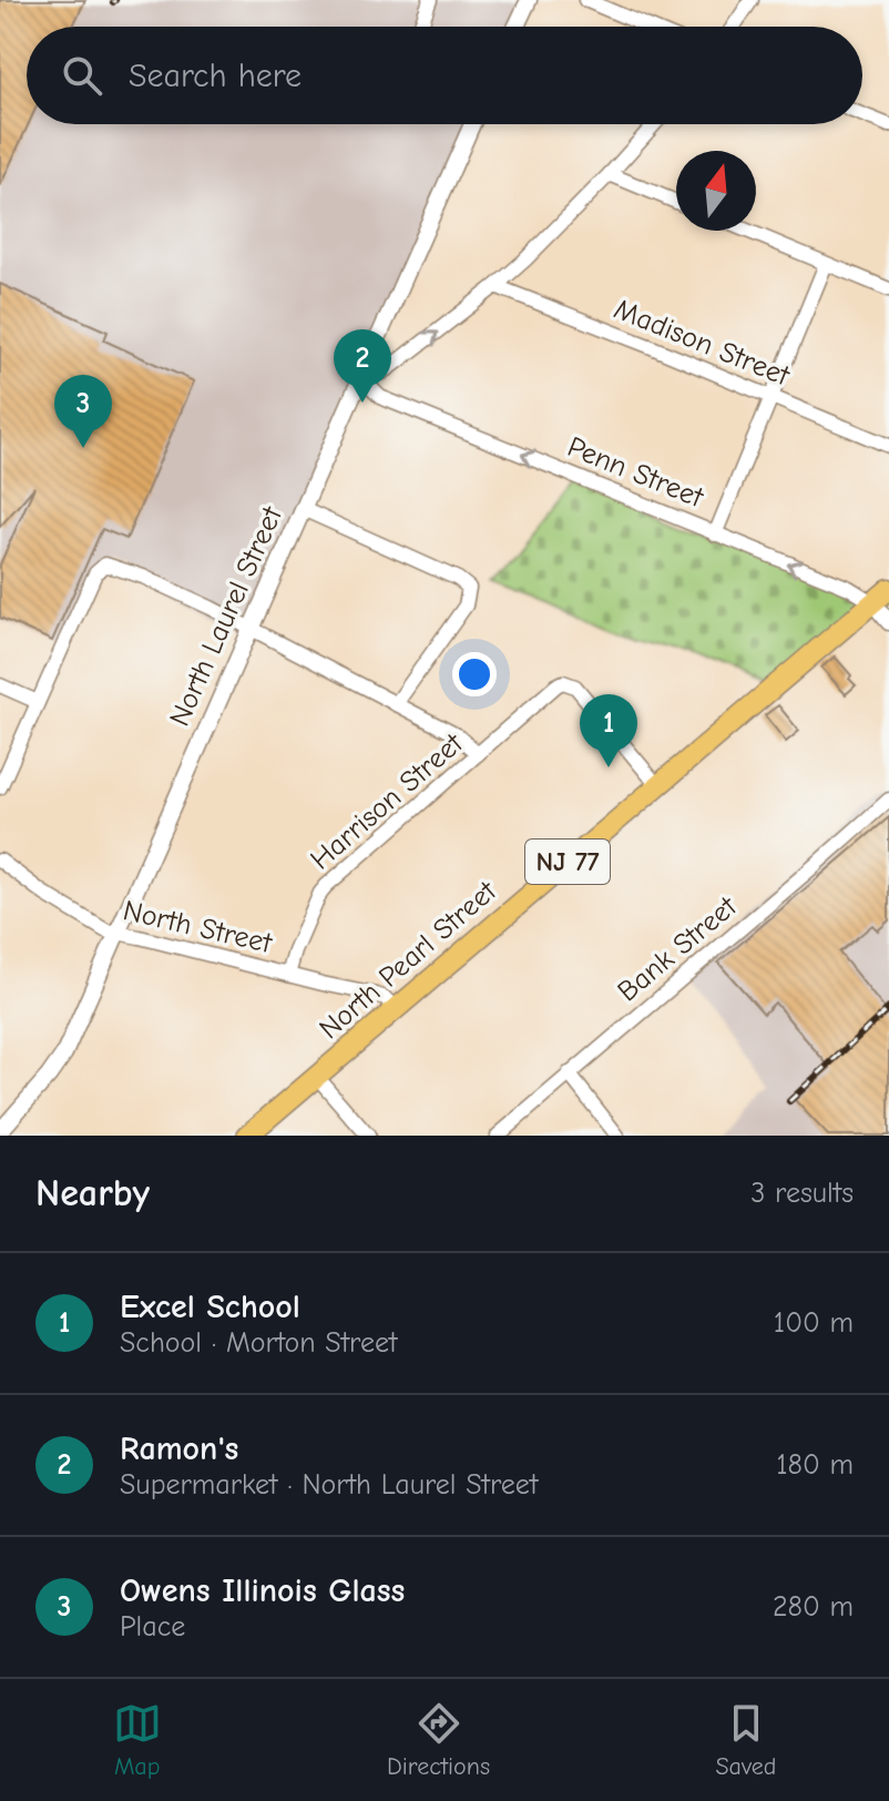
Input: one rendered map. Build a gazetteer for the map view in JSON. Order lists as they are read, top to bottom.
{
  "streets": {
    "main road": ["NJ 77", "North Pearl Street"],
    "street": [
      "Madison Street",
      "Penn Street",
      "North Laurel Street",
      "Harrison Street",
      "North Street",
      "Bank Street"
    ]
  },
  "crossings": [
    ["Penn Street", "North Laurel Street"],
    ["Penn Street", "North Pearl Street"],
    ["North Laurel Street", "North Street"],
    ["Harrison Street", "North Street"],
    ["Harrison Street", "North Pearl Street"],
    ["North Street", "North Pearl Street"]
  ],
  "one_way": ["Penn Street"],
  "north": "top",
  "page": {
    "search": "Search here",
    "pins": ["2", "3", "1"],
    "heading": ["Nearby", "3 results"],
    "list": [
      {
        "mark": "1",
        "name": "Excel School",
        "note": "School · Morton Street",
        "value": "100 m"
      },
      {
        "mark": "2",
        "name": "Ramon's",
        "note": "Supermarket · North Laurel Street",
        "value": "180 m"
      },
      {
        "mark": "3",
        "name": "Owens Illinois Glass",
        "note": "Place",
        "value": "280 m"
      }
    ],
    "nav": ["Map", "Directions", "Saved"]
  }
}
